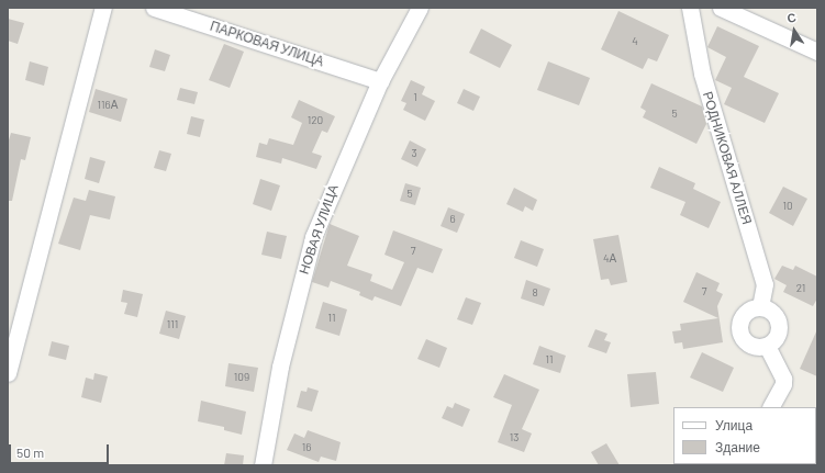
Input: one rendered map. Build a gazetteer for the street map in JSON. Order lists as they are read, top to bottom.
{
  "streets": {
    "street": ["ПАРКОВАЯ УЛИЦА", "РОДНИКОВАЯ АЛЛЕЯ", "НОВАЯ УЛИЦА"]
  },
  "crossings": [
    ["ПАРКОВАЯ УЛИЦА", "НОВАЯ УЛИЦА"]
  ],
  "house_numbers": [
    "4",
    "1",
    "116А",
    "5",
    "120",
    "3",
    "5",
    "10",
    "6",
    "7",
    "4А",
    "21",
    "7",
    "8",
    "11",
    "111",
    "11",
    "109",
    "13",
    "16"
  ],
  "legend": ["Улица", "Здание"],
  "scale_bar": "50 m",
  "north": "top"
}
